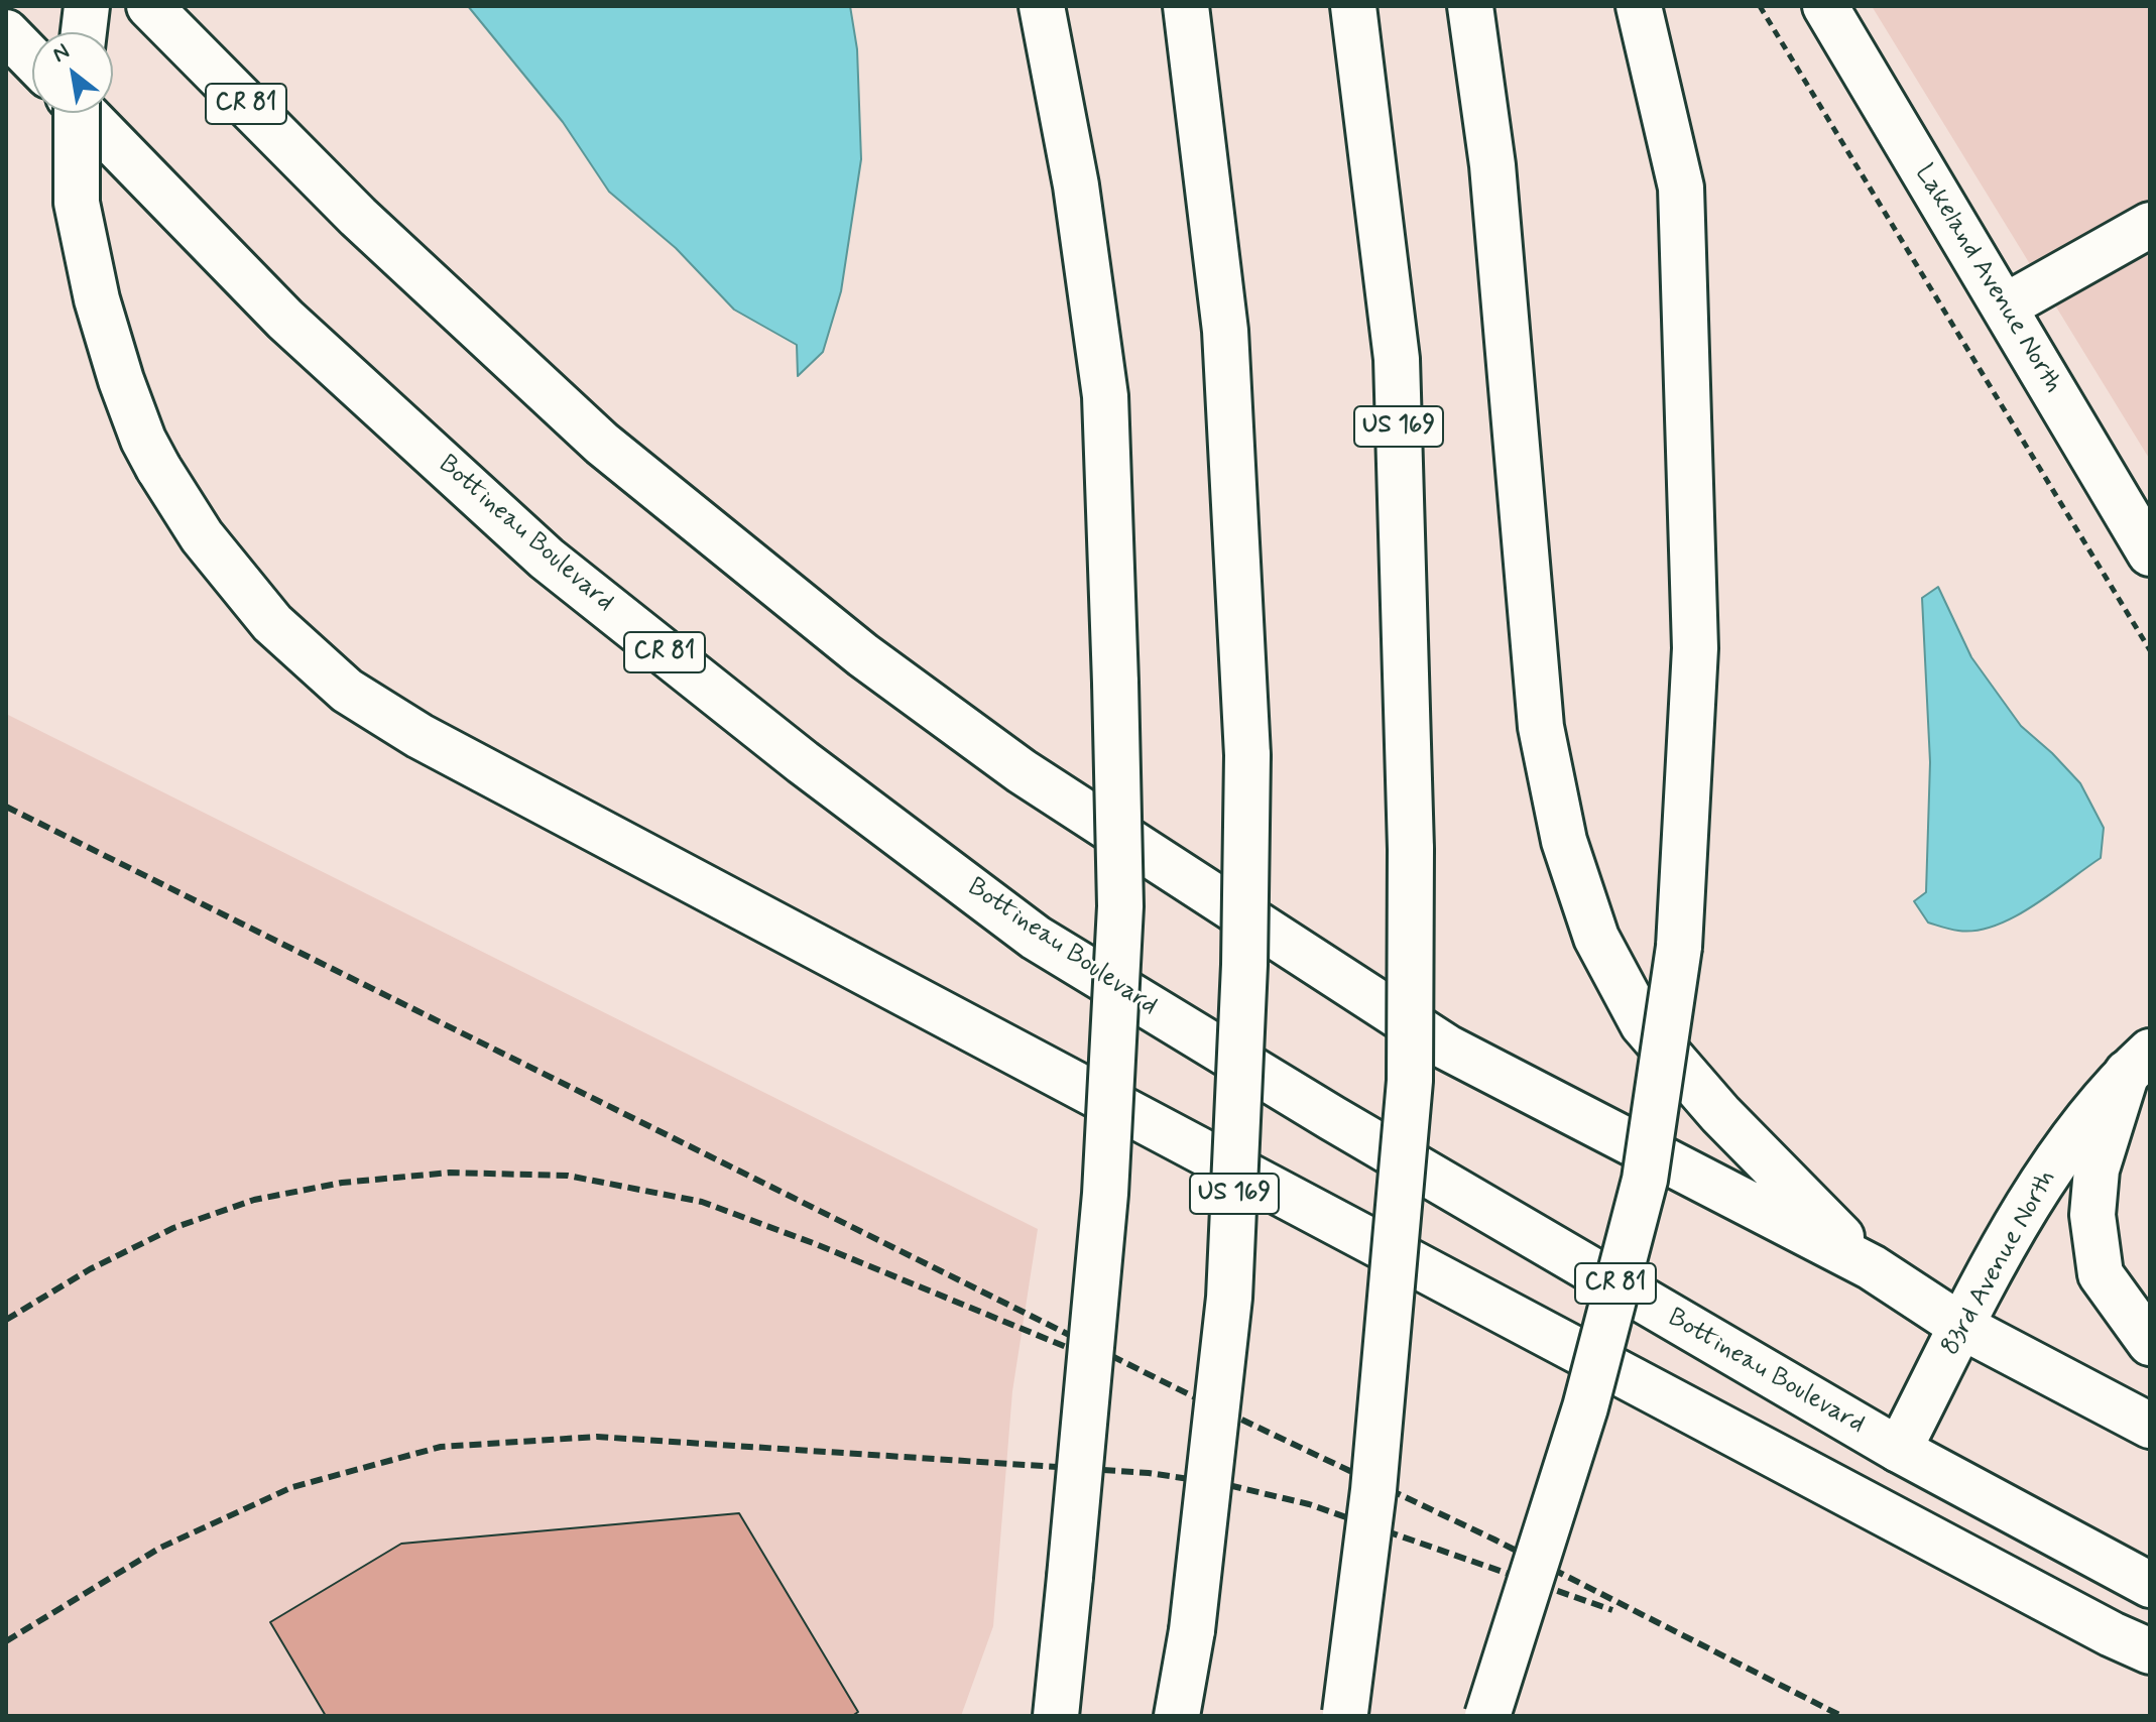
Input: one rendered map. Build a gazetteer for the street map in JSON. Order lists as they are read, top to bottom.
{
  "streets": {
    "main road": [
      "CR 81",
      "Lakeland Avenue North",
      "US 169",
      "Bottineau Boulevard",
      "83rd Avenue North"
    ]
  },
  "crossings": [
    ["CR 81", "83rd Avenue North"],
    ["Bottineau Boulevard", "83rd Avenue North"]
  ],
  "north": "top left"
}
